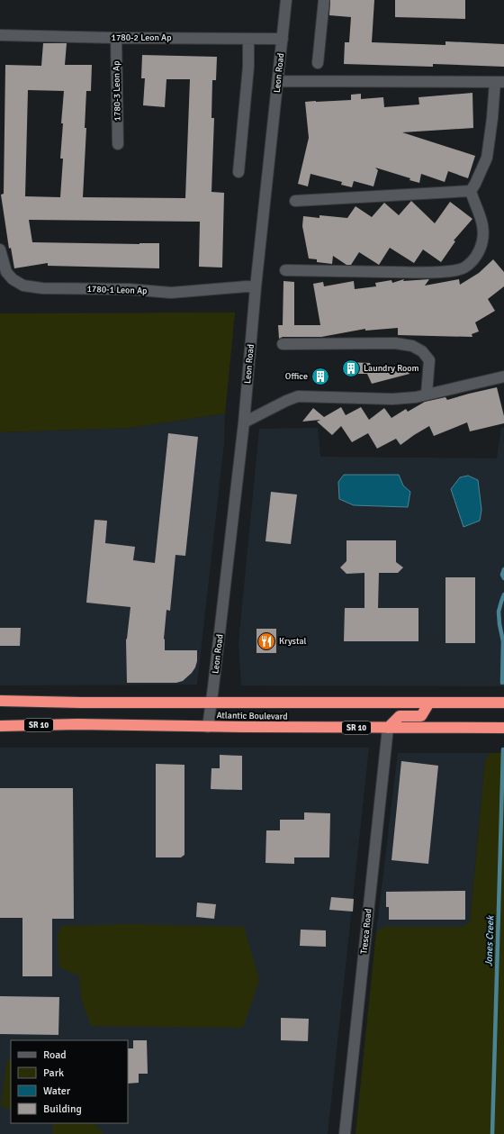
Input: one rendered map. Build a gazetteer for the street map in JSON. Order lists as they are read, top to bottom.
{
  "streets": {
    "highway": ["Atlantic Boulevard", "SR 10"],
    "street": [
      "1780-2 Leon Ap",
      "Leon Road",
      "1780-3 Leon Ap",
      "1780-1 Leon Ap",
      "Tresca Road"
    ]
  },
  "crossings": [
    ["1780-2 Leon Ap", "Leon Road"],
    ["1780-2 Leon Ap", "1780-3 Leon Ap"],
    ["Leon Road", "1780-1 Leon Ap"],
    ["Leon Road", "Atlantic Boulevard"],
    ["Atlantic Boulevard", "Tresca Road"]
  ],
  "water": ["Jones Creek"],
  "places": {
    "building": ["Laundry Room", "Office"],
    "restaurant": ["Krystal"]
  },
  "legend": [
    "Road",
    "Park",
    "Water",
    "Building"
  ]
}
